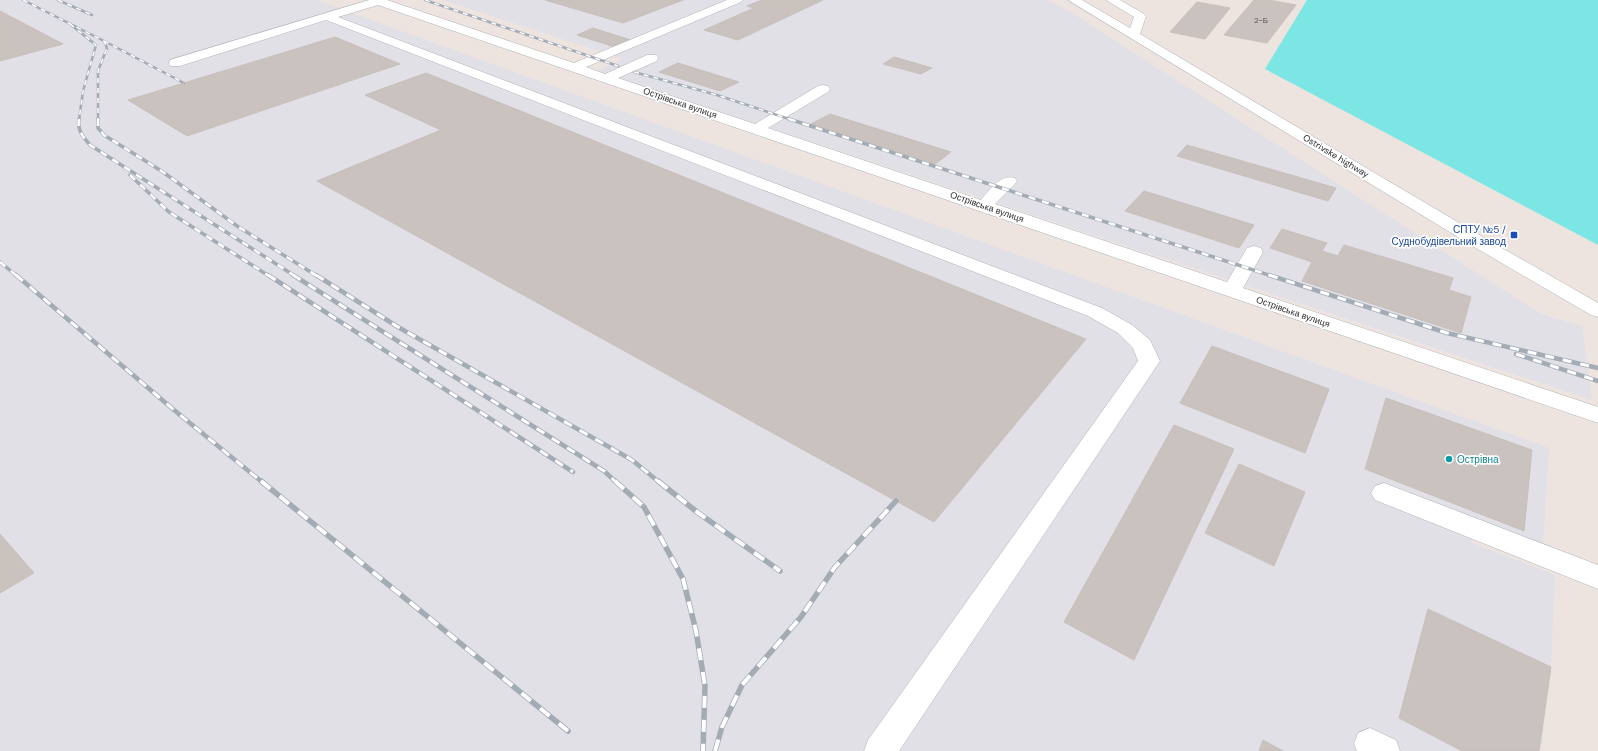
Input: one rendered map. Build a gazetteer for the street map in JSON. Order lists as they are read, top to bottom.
{
  "streets": {
    "street": ["Острівська вулиця", "Ostrivske highway"]
  },
  "places": {
    "transit": ["СПТУ №5 / Суднобудівельний завод"],
    "other": ["Острівна"]
  },
  "house_numbers": ["2-Б"]
}
